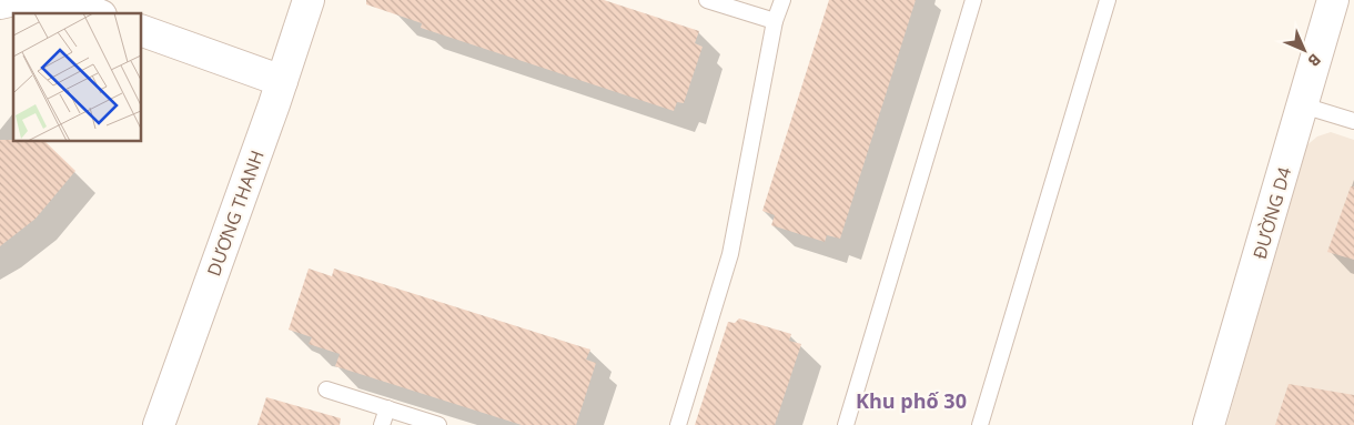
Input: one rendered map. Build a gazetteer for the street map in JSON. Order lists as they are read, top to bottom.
{
  "streets": {
    "street": ["DƯƠNG THANH", "ĐƯỜNG D4"]
  },
  "districts": ["Khu phố 30"],
  "north": "bottom right"
}
